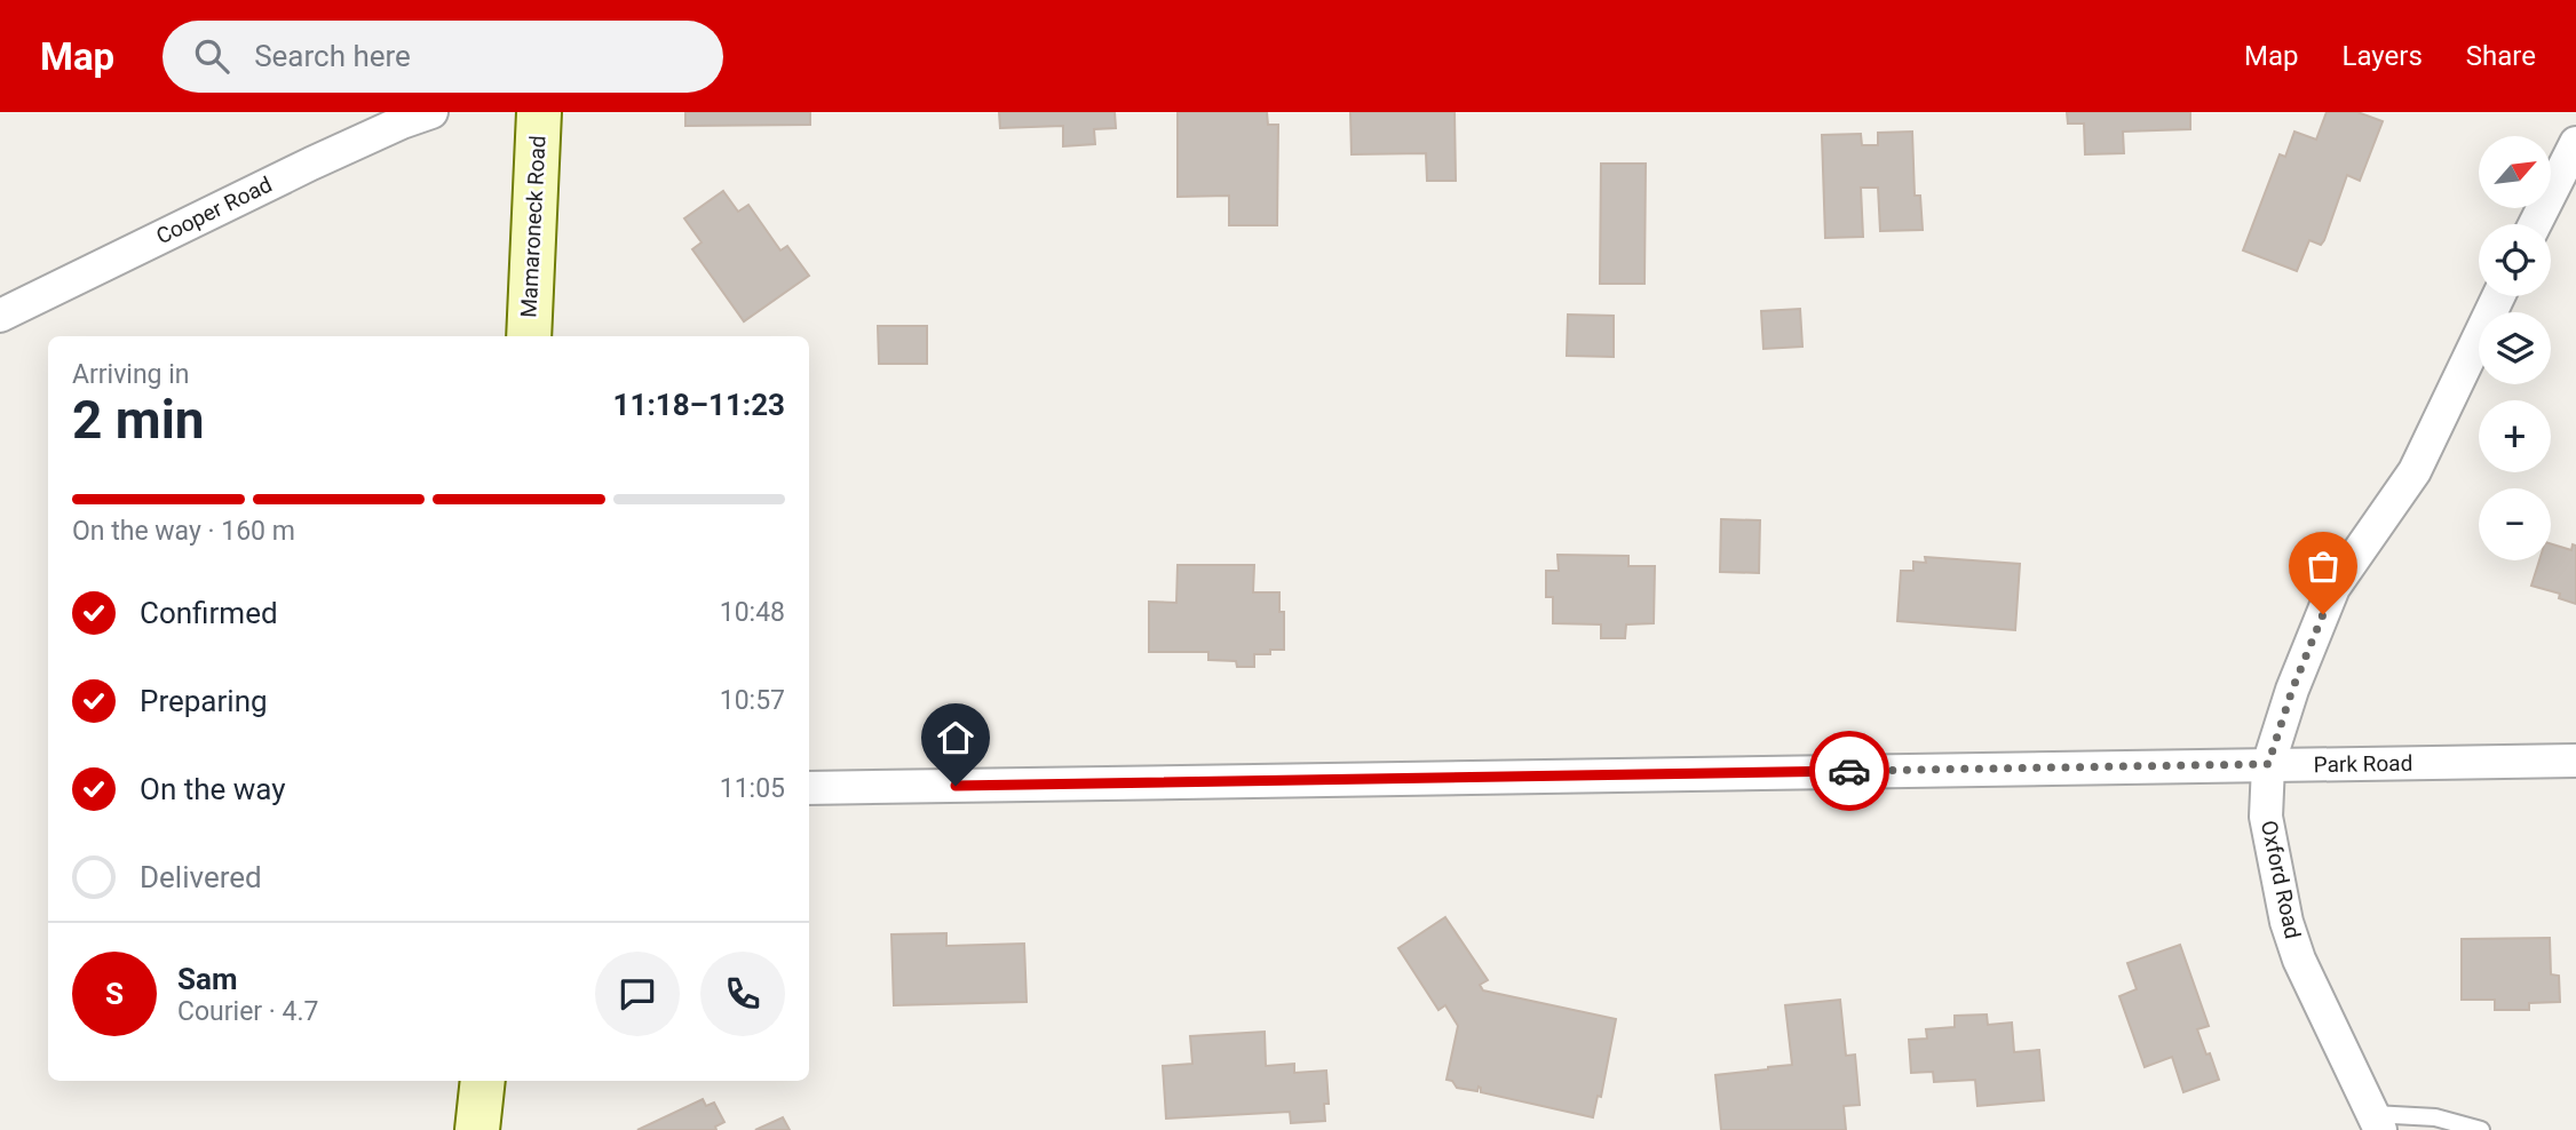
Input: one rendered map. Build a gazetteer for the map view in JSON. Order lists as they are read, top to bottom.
{
  "streets": {
    "street": [
      "Cooper Road",
      "Mamaroneck Road",
      "Park Road",
      "Oxford Road"
    ]
  },
  "crossings": [
    ["Park Road", "Oxford Road"]
  ],
  "north": "top right",
  "page": {
    "header": "Map",
    "search": "Search here",
    "nav": ["Map", "Layers", "Share"],
    "map_buttons": ["+", "−"],
    "heading": ["2 min", "Arriving in", "11:18–11:23"],
    "panel": ["Sam", "Courier · 4.7"],
    "bar": "On the way · 160 m",
    "list": [
      ["Confirmed", "10:48"],
      ["Preparing", "10:57"],
      ["On the way", "11:05"],
      "Delivered"
    ],
    "round": "S"
  }
}
